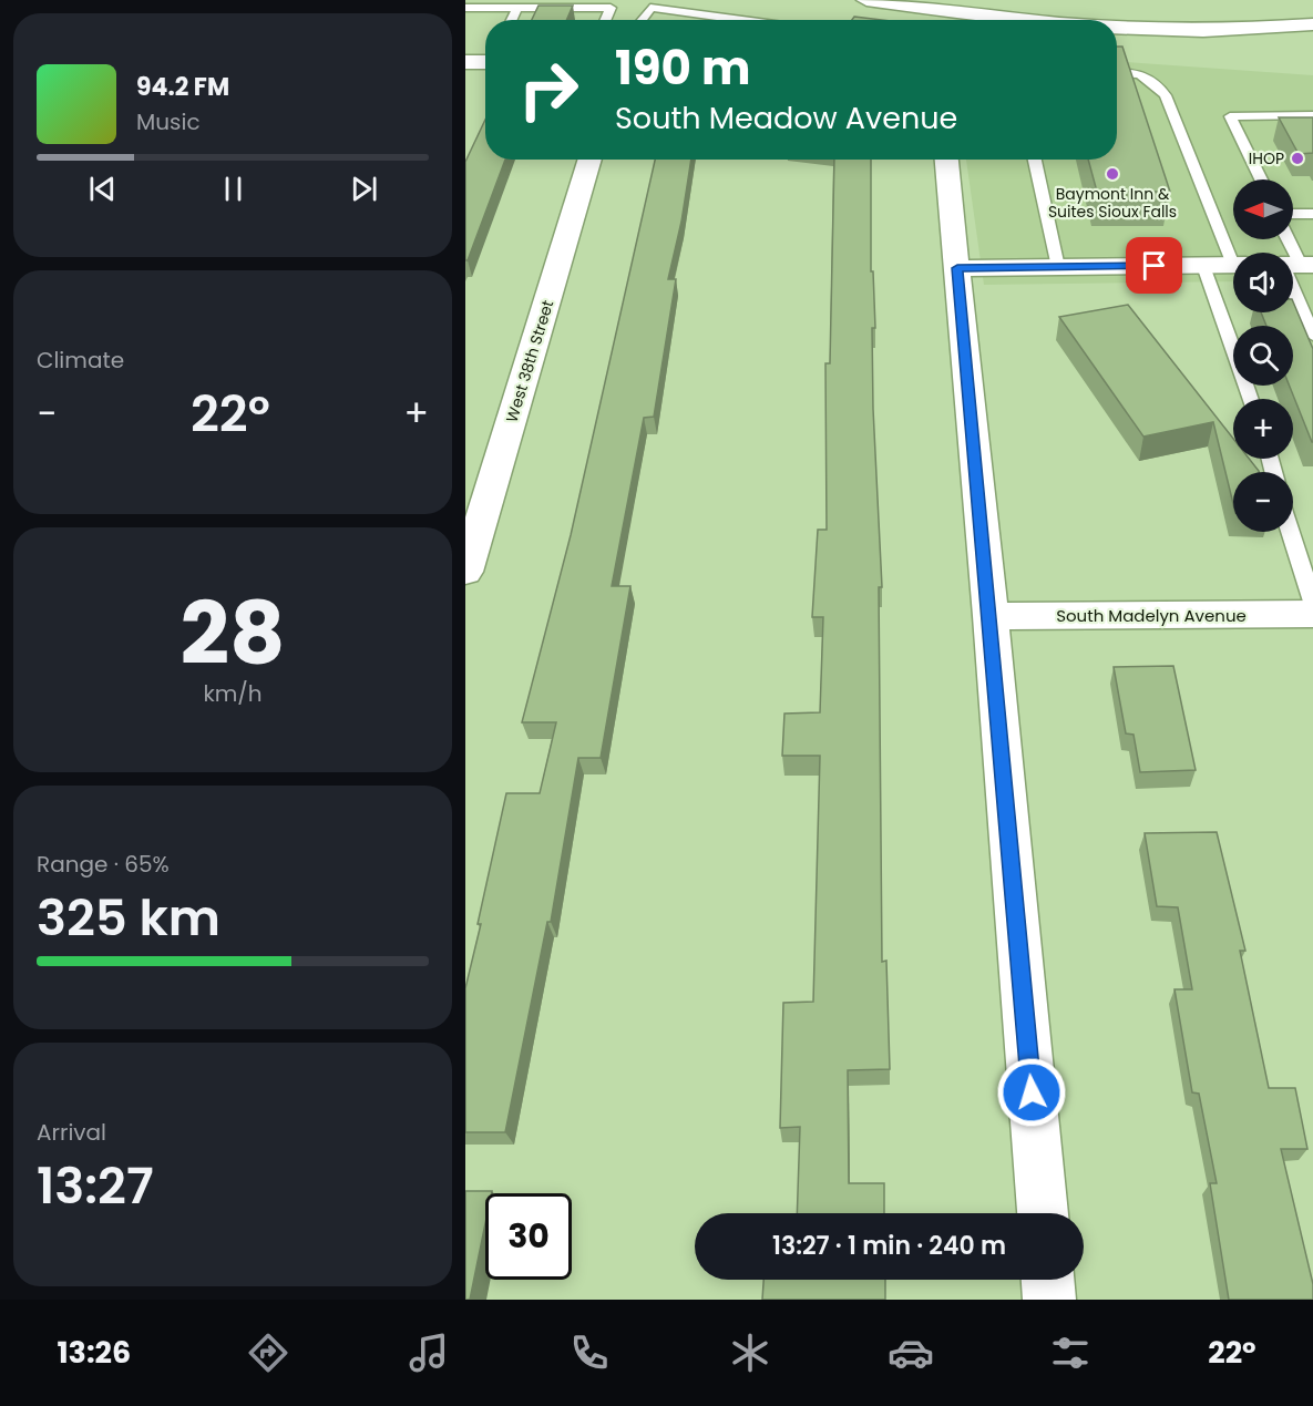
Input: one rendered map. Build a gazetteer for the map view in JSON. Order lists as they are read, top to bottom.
{
  "streets": {
    "main road": ["West 38th Street", "South Madelyn Avenue"]
  },
  "places": ["IHOP", "Baymont Inn & Suites Sioux Falls"],
  "north": "left",
  "page": {
    "turn": ["190 m", "South Meadow Avenue"],
    "song": ["94.2 FM", "Music"],
    "map_buttons": ["+", "−"],
    "tile": [
      "Climate",
      ["28", "km/h"],
      ["Range · 65%", "325 km"],
      ["Arrival", "13:27"]
    ],
    "heat": ["−", "22°", "+"],
    "limit": "30",
    "trip": "13:27 · 1 min · 240 m",
    "tabs": ["13:26", "22°"]
  }
}
